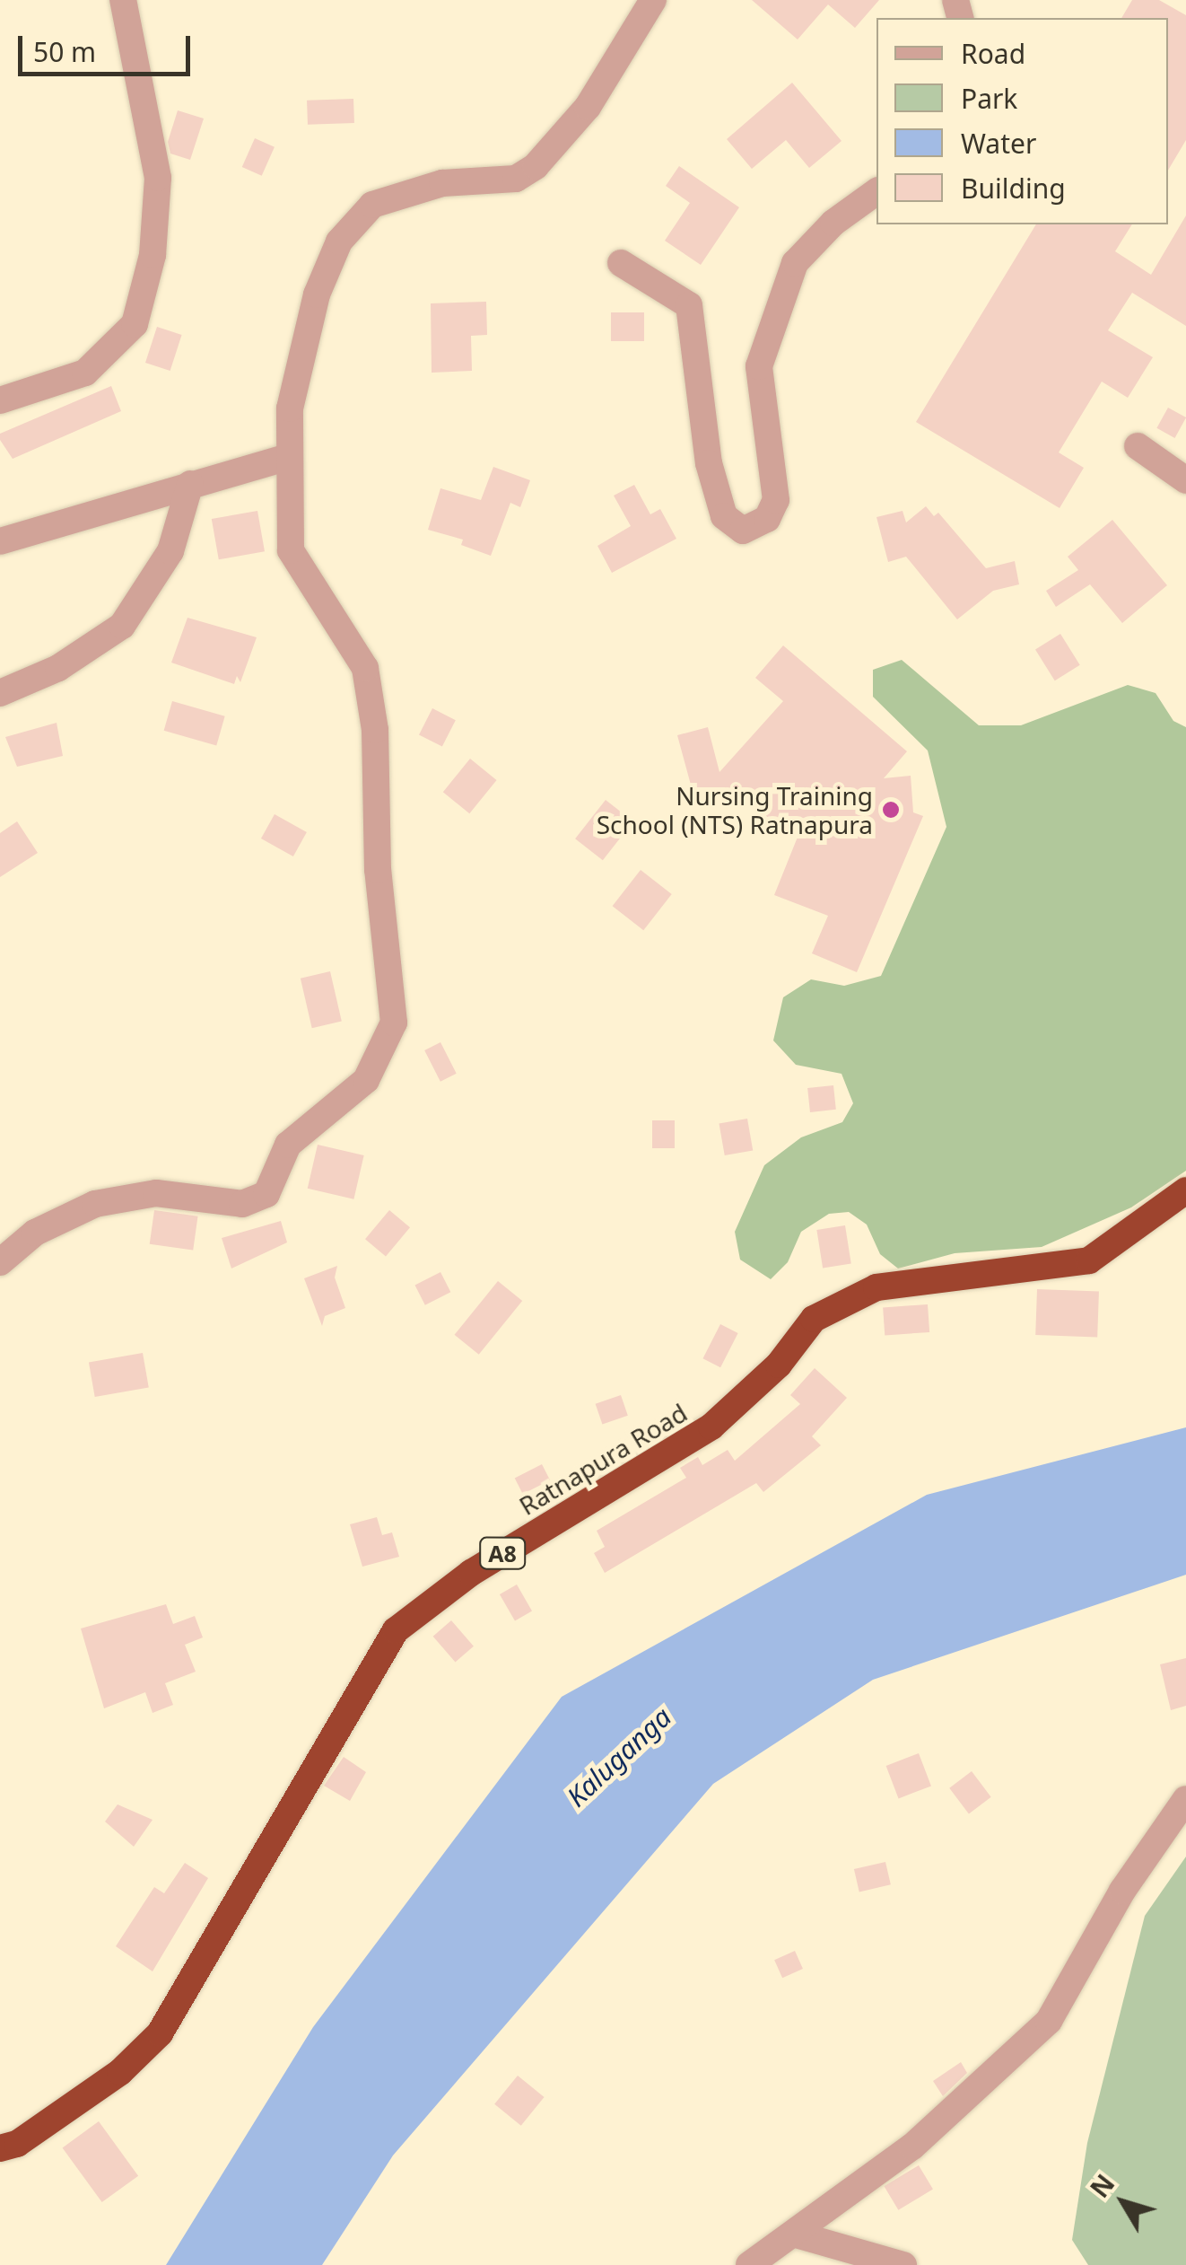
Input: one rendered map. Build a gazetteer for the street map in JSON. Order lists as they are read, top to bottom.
{
  "streets": {
    "highway": ["Ratnapura Road", "A8"]
  },
  "water": ["Kaluganga"],
  "places": ["Nursing Training School (NTS) Ratnapura"],
  "legend": [
    "Road",
    "Park",
    "Water",
    "Building"
  ],
  "scale_bar": "50 m",
  "north": "top left"
}
